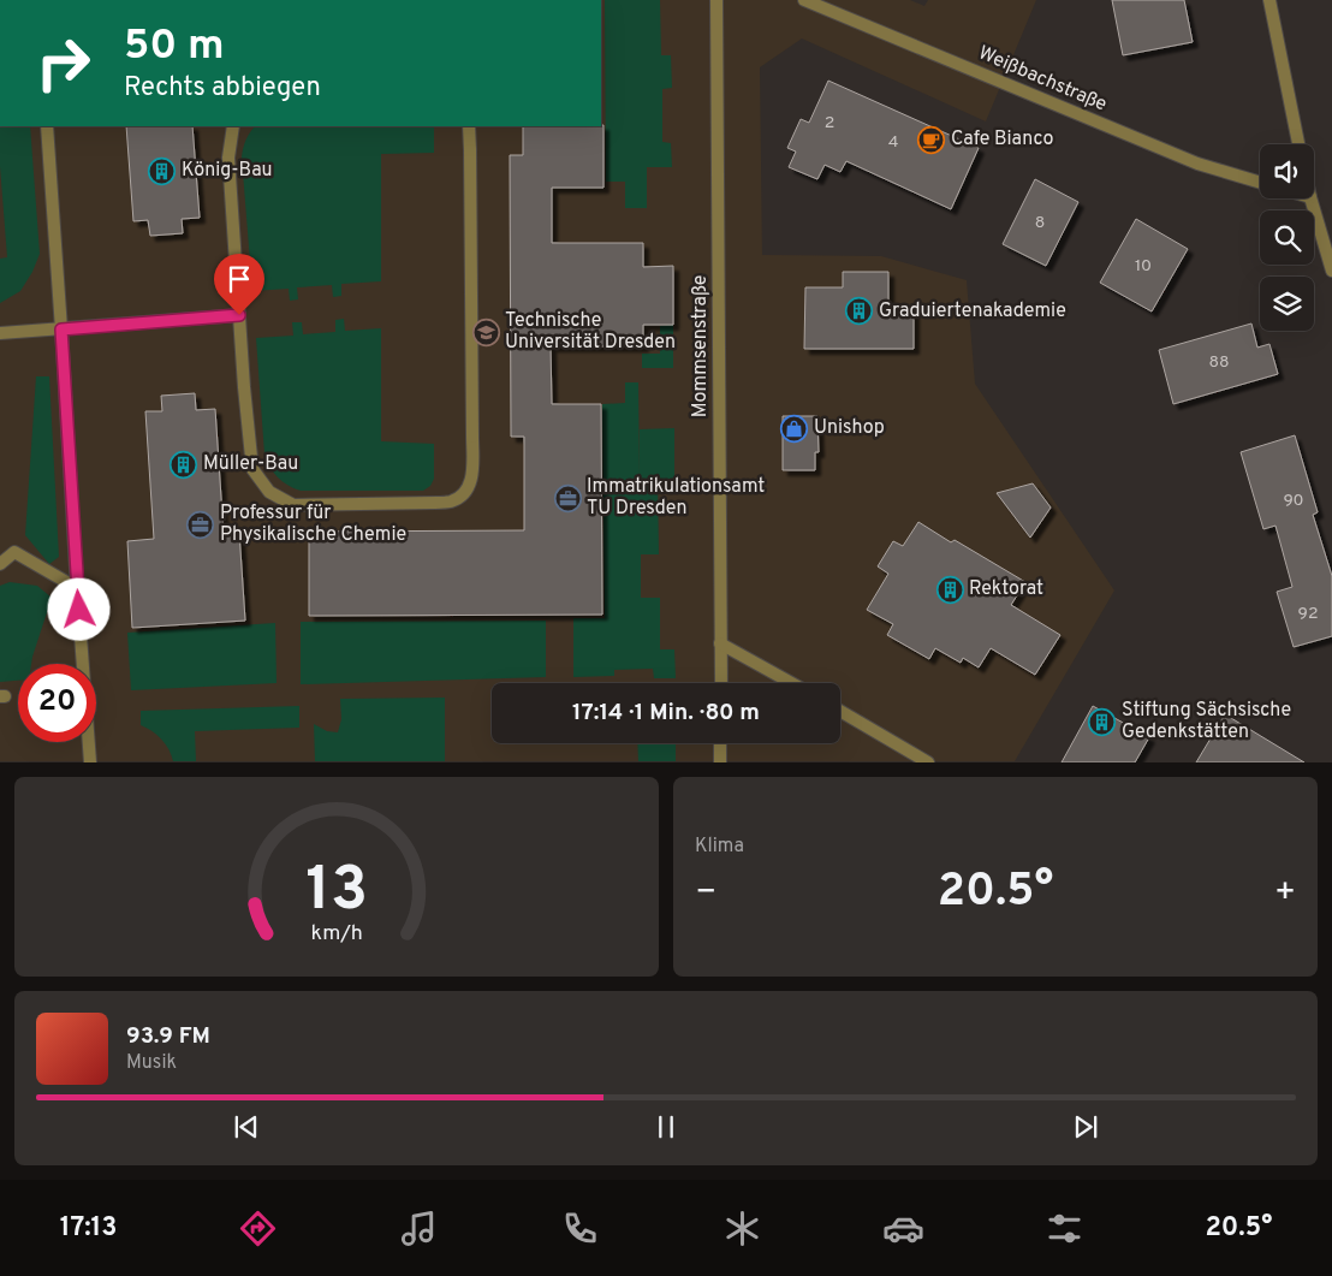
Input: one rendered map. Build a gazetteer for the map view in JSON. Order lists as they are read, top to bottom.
{
  "streets": {
    "street": ["Weißbachstraße", "Mommsenstraße"]
  },
  "places": {
    "cafe": ["Cafe Bianco"],
    "building": [
      "König-Bau",
      "Graduiertenakademie",
      "Müller-Bau",
      "Rektorat",
      "Stiftung Sächsische Gedenkstätten"
    ],
    "school or university": ["Technische Universität Dresden"],
    "shop": ["Unishop"],
    "office": ["Immatrikulationsamt TU Dresden", "Professur für Physikalische Chemie"]
  },
  "house_numbers": [
    "2",
    "4",
    "8",
    "10",
    "88",
    "90",
    "92"
  ],
  "page": {
    "turn": ["50 m", "Rechts abbiegen"],
    "limit": "20",
    "trip": "17:14 · 1 Min. · 80 m",
    "tile": "Klima",
    "heat": ["−", "20.5°", "+"],
    "song": ["93.9 FM", "Musik"],
    "tabs": ["17:13", "20.5°"],
    "gauge": ["13", "km/h"]
  }
}
